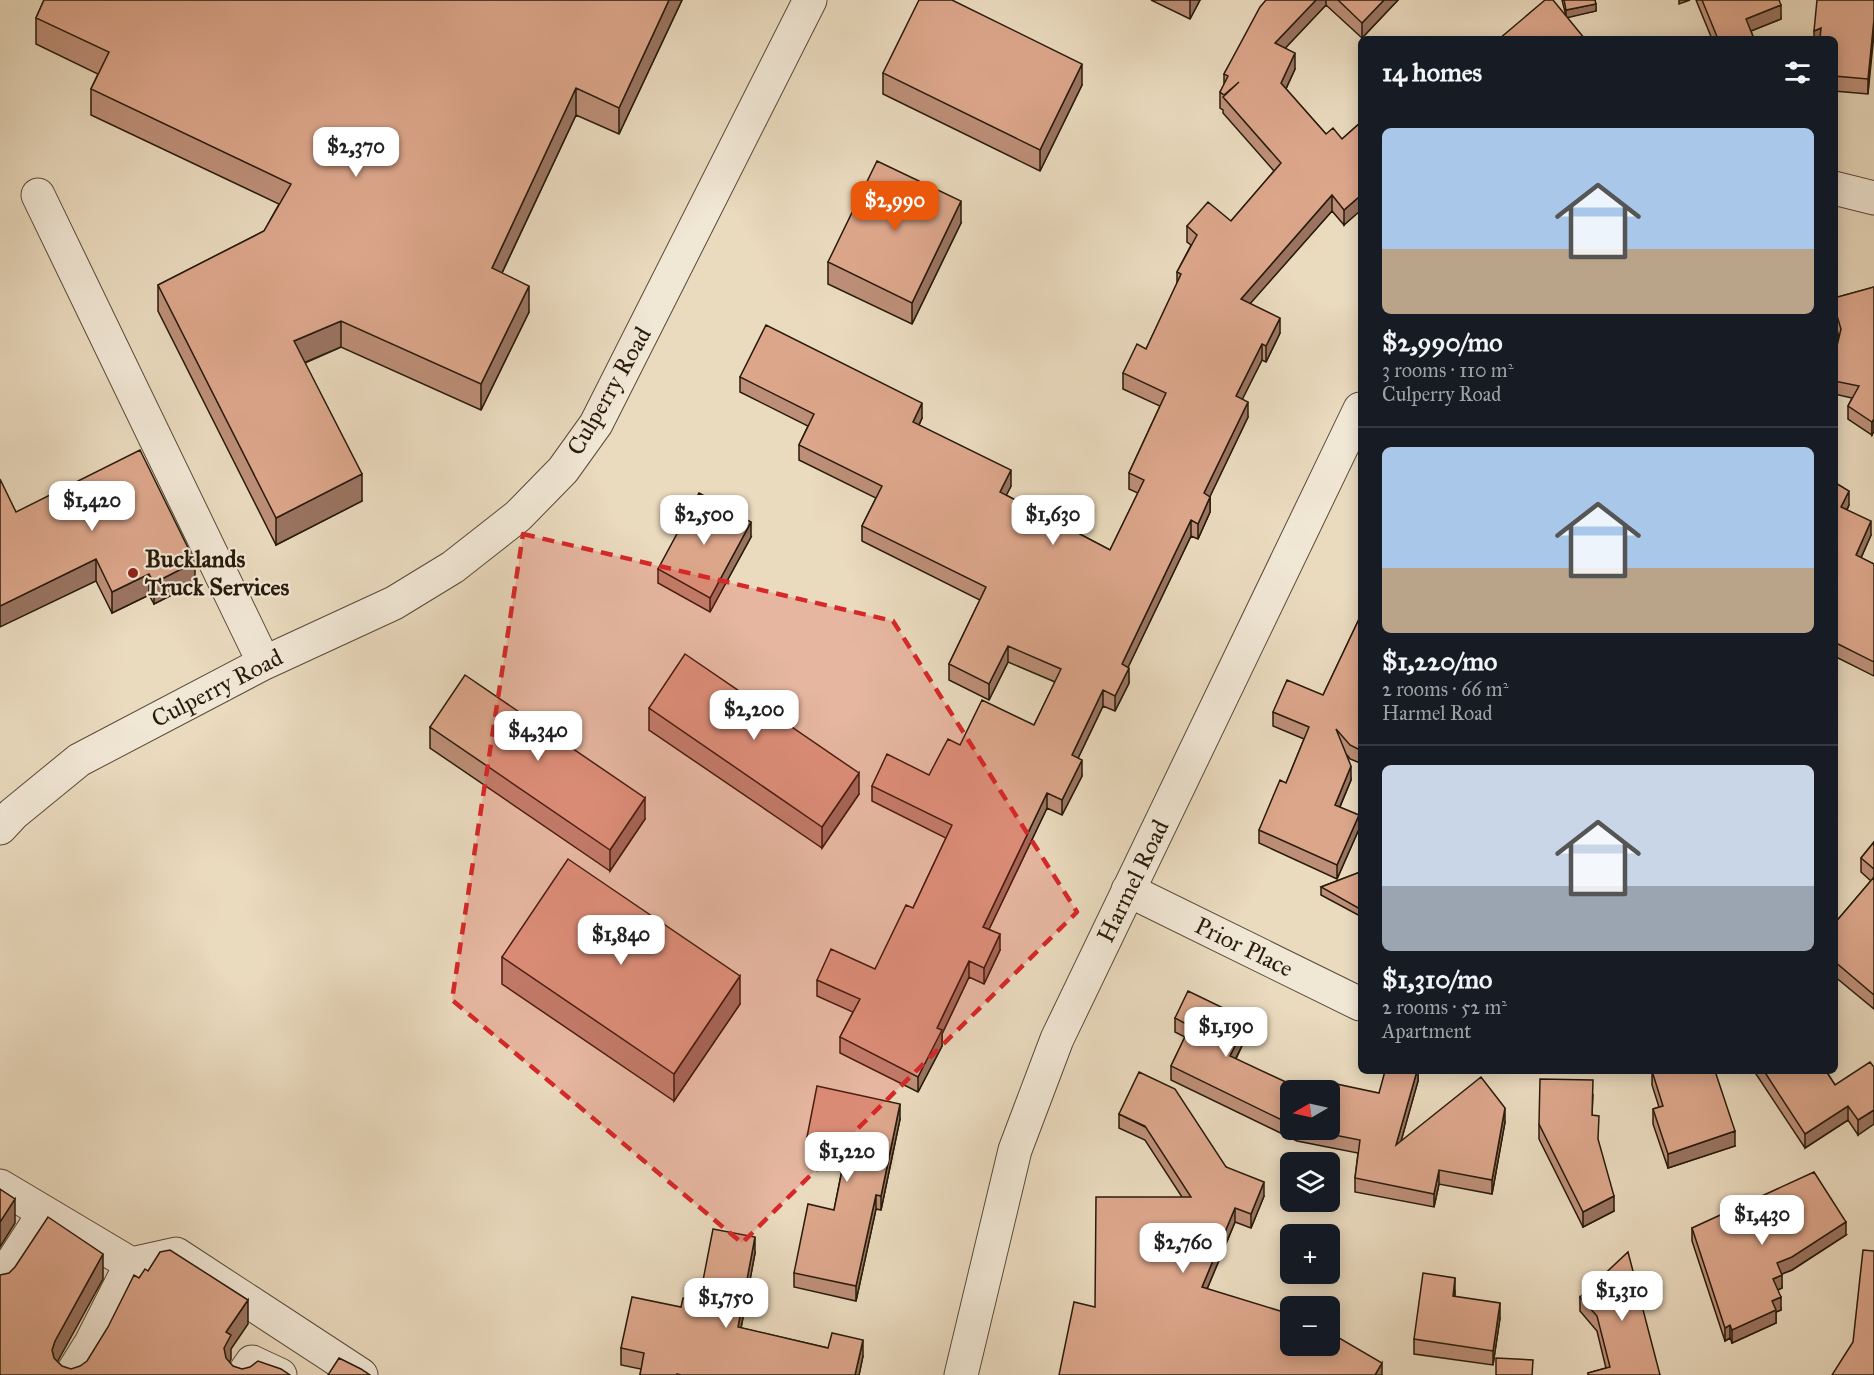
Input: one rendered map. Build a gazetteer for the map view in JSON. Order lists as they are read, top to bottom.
{
  "streets": {
    "street": ["Culperry Road", "Harmel Road", "Prior Place"]
  },
  "crossings": [
    ["Harmel Road", "Prior Place"]
  ],
  "places": ["Bucklands Truck Services"],
  "north": "left",
  "page": {
    "heading": "14 homes",
    "list": [
      {
        "name": "$2,990/mo",
        "note": "3 rooms · 110 m² · Culperry Road"
      },
      {
        "name": "$1,220/mo",
        "note": "2 rooms · 66 m² · Harmel Road"
      },
      {
        "name": "$1,310/mo",
        "note": "2 rooms · 52 m² · Apartment"
      }
    ],
    "price": [
      "$2,370",
      "$2,990",
      "$1,420",
      "$2,500",
      "$1,630",
      "$2,200",
      "$4,340",
      "$1,840",
      "$1,190",
      "$1,220",
      "$1,430",
      "$2,760",
      "$1,310",
      "$1,750"
    ],
    "map_buttons": ["+", "−"]
  }
}
